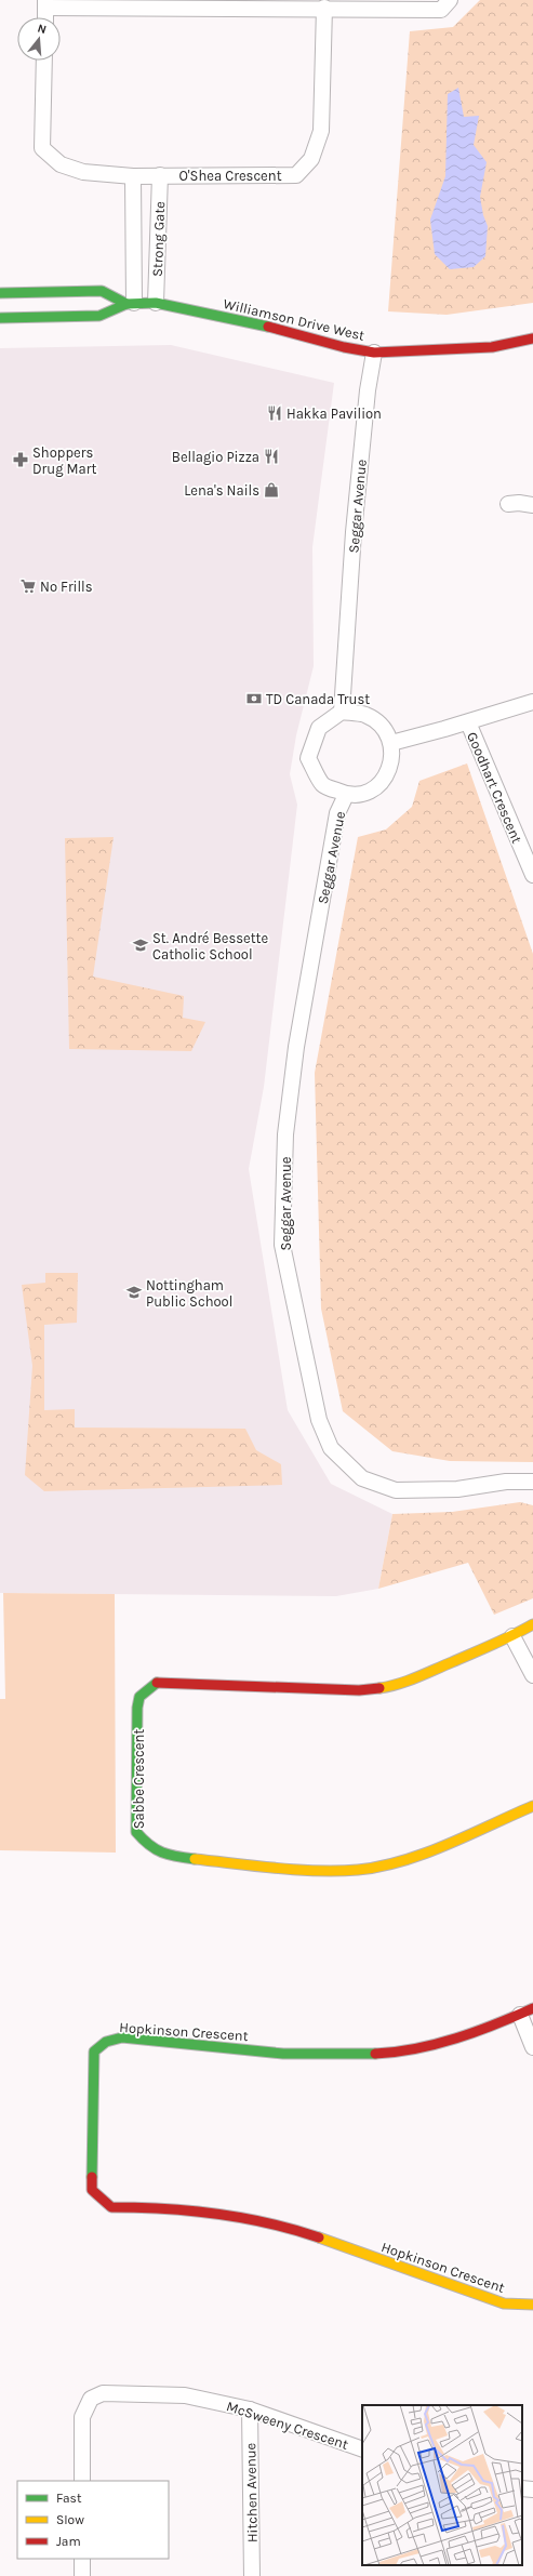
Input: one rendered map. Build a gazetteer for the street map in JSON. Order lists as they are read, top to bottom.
{
  "streets": {
    "street": [
      "O'Shea Crescent",
      "Strong Gate",
      "Williamson Drive West",
      "Seggar Avenue",
      "Goodhart Crescent",
      "Sabbe Crescent",
      "Hopkinson Crescent",
      "McSweeny Crescent",
      "Hitchen Avenue"
    ]
  },
  "crossings": [
    ["O'Shea Crescent", "Strong Gate"],
    ["Strong Gate", "Williamson Drive West"],
    ["Williamson Drive West", "Seggar Avenue"],
    ["Seggar Avenue", "Goodhart Crescent"],
    ["McSweeny Crescent", "Hitchen Avenue"]
  ],
  "places": {
    "restaurant": ["Hakka Pavilion", "Bellagio Pizza"],
    "pharmacy": ["Shoppers Drug Mart"],
    "shop": ["Lena's Nails"],
    "supermarket": ["No Frills"],
    "bank": ["TD Canada Trust"],
    "school or university": ["St. André Bessette Catholic School", "Nottingham Public School"]
  },
  "legend": ["Fast", "Slow", "Jam"],
  "north": "top"
}
